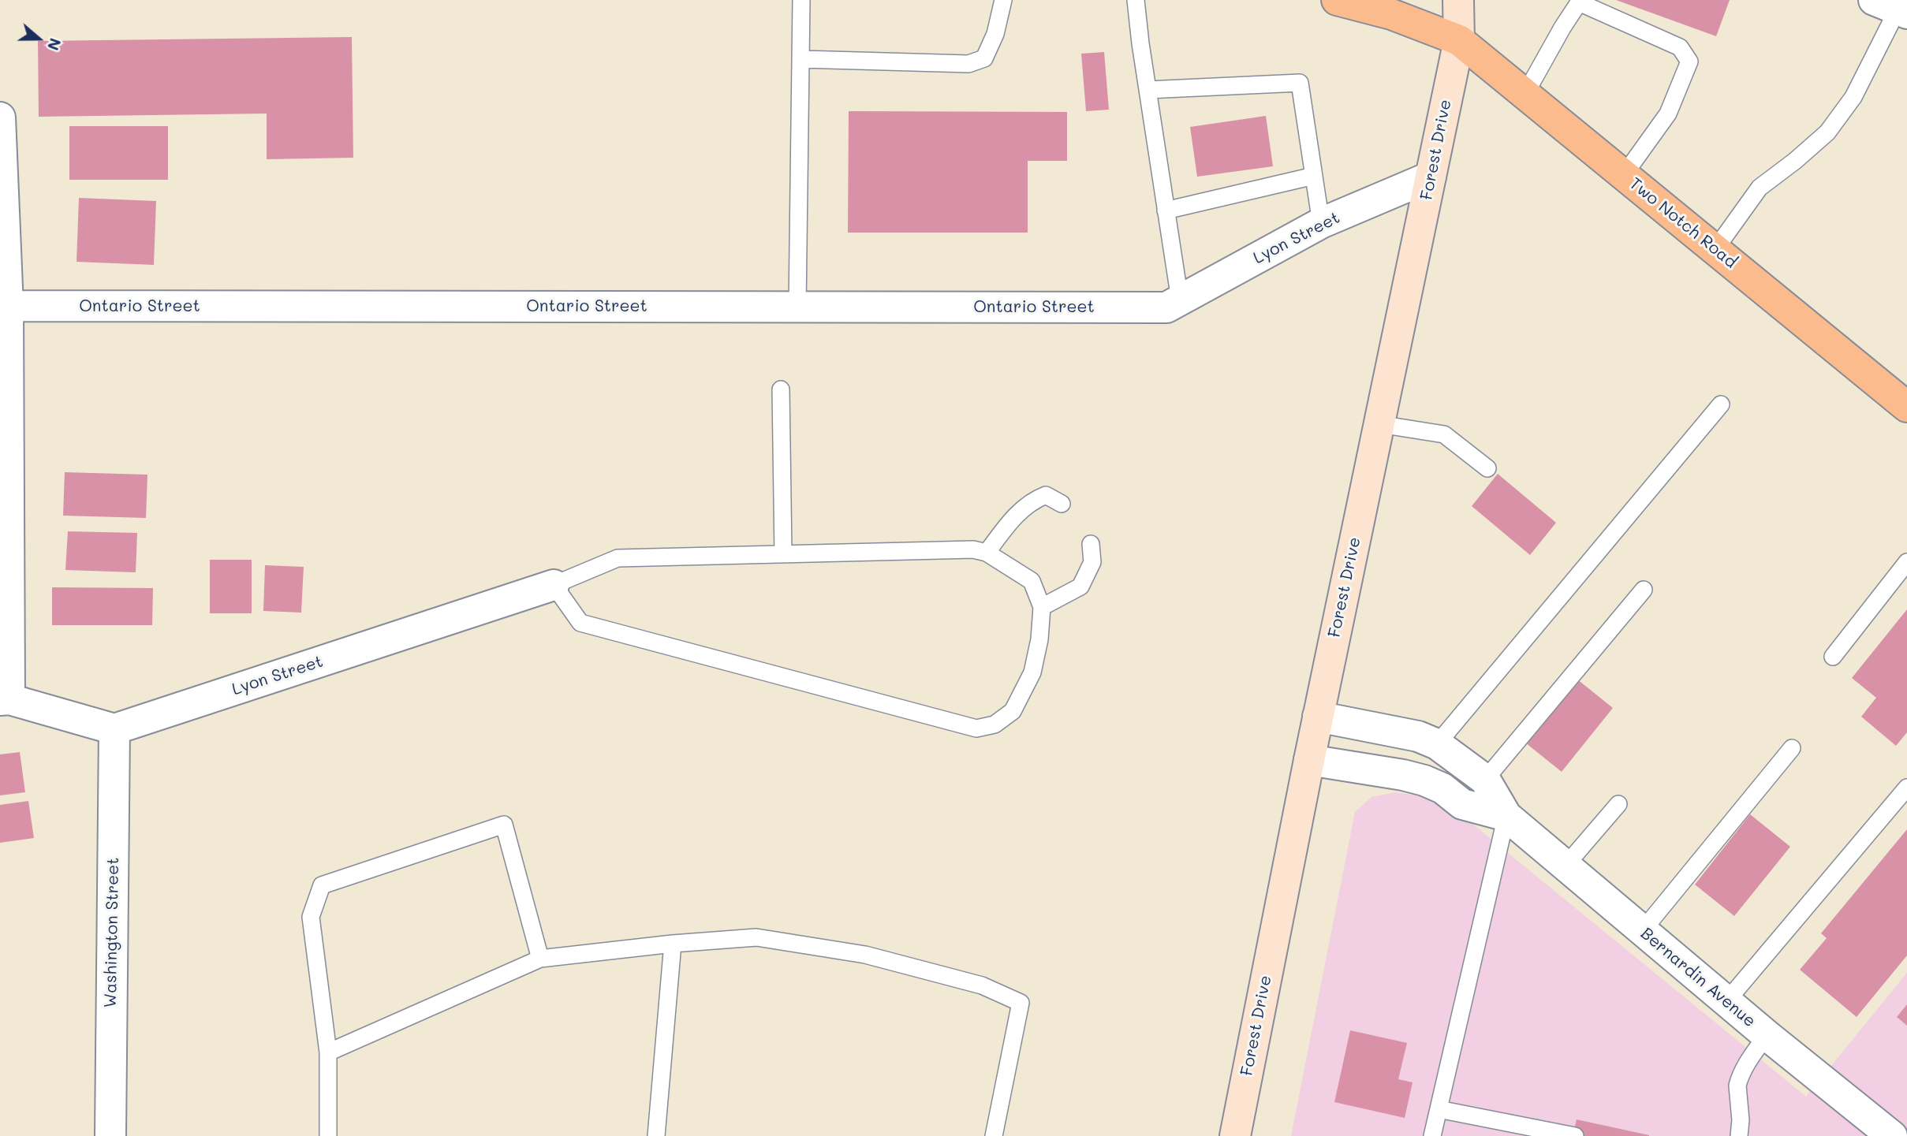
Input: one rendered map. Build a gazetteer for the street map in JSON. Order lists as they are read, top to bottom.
{
  "streets": {
    "main road": ["Forest Drive", "Two Notch Road"],
    "street": [
      "Lyon Street",
      "Ontario Street",
      "Washington Street",
      "Bernardin Avenue"
    ]
  },
  "crossings": [
    ["Forest Drive", "Two Notch Road"],
    ["Forest Drive", "Lyon Street"],
    ["Forest Drive", "Bernardin Avenue"],
    ["Lyon Street", "Ontario Street"],
    ["Lyon Street", "Washington Street"]
  ],
  "north": "right"
}
